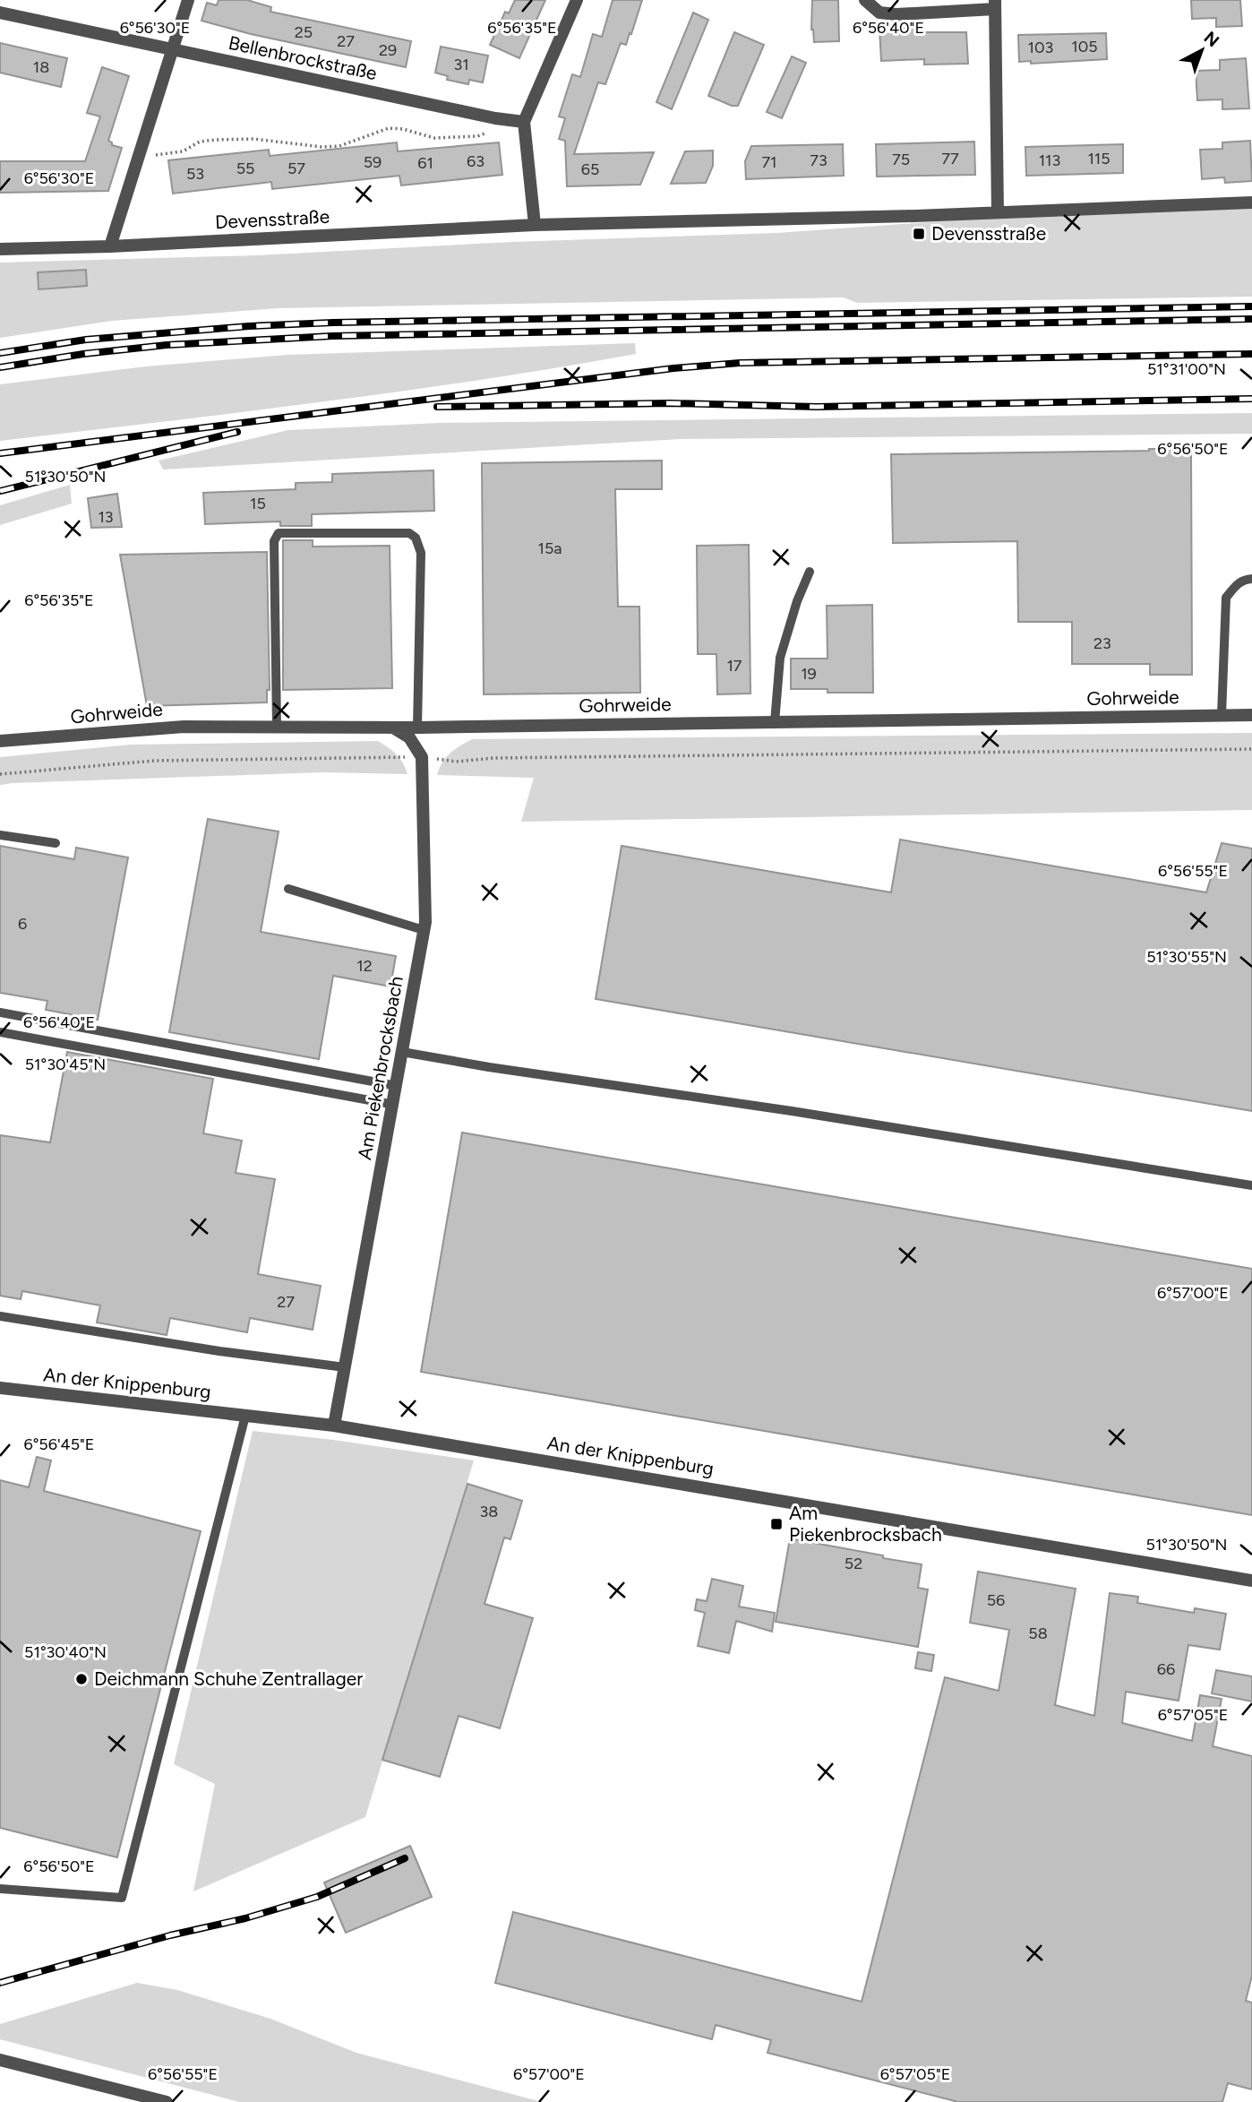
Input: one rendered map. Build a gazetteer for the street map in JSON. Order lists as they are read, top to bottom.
{
  "streets": {
    "street": [
      "Bellenbrockstraße",
      "Devensstraße",
      "Gohrweide",
      "Am Piekenbrocksbach",
      "An der Knippenburg"
    ]
  },
  "crossings": [
    ["Gohrweide", "Am Piekenbrocksbach"],
    ["Am Piekenbrocksbach", "An der Knippenburg"]
  ],
  "places": {
    "transit": ["Devensstraße", "Am Piekenbrocksbach"],
    "other": ["Deichmann Schuhe Zentrallager"]
  },
  "house_numbers": [
    "25",
    "27",
    "105",
    "103",
    "29",
    "31",
    "18",
    "77",
    "115",
    "75",
    "73",
    "113",
    "63",
    "59",
    "71",
    "61",
    "55",
    "57",
    "65",
    "53",
    "15",
    "13",
    "15a",
    "23",
    "17",
    "19",
    "6",
    "12",
    "27",
    "38",
    "52",
    "56",
    "58",
    "66"
  ],
  "north": "top right",
  "coordinates": [
    "6°56'30\"E",
    "6°56'35\"E",
    "6°56'40\"E",
    "51°31'00\"N",
    "6°56'50\"E",
    "51°30'50\"N",
    "6°56'55\"E",
    "51°30'55\"N",
    "51°30'45\"N",
    "6°57'00\"E",
    "6°56'45\"E",
    "51°30'40\"N",
    "6°57'05\"E"
  ]
}
